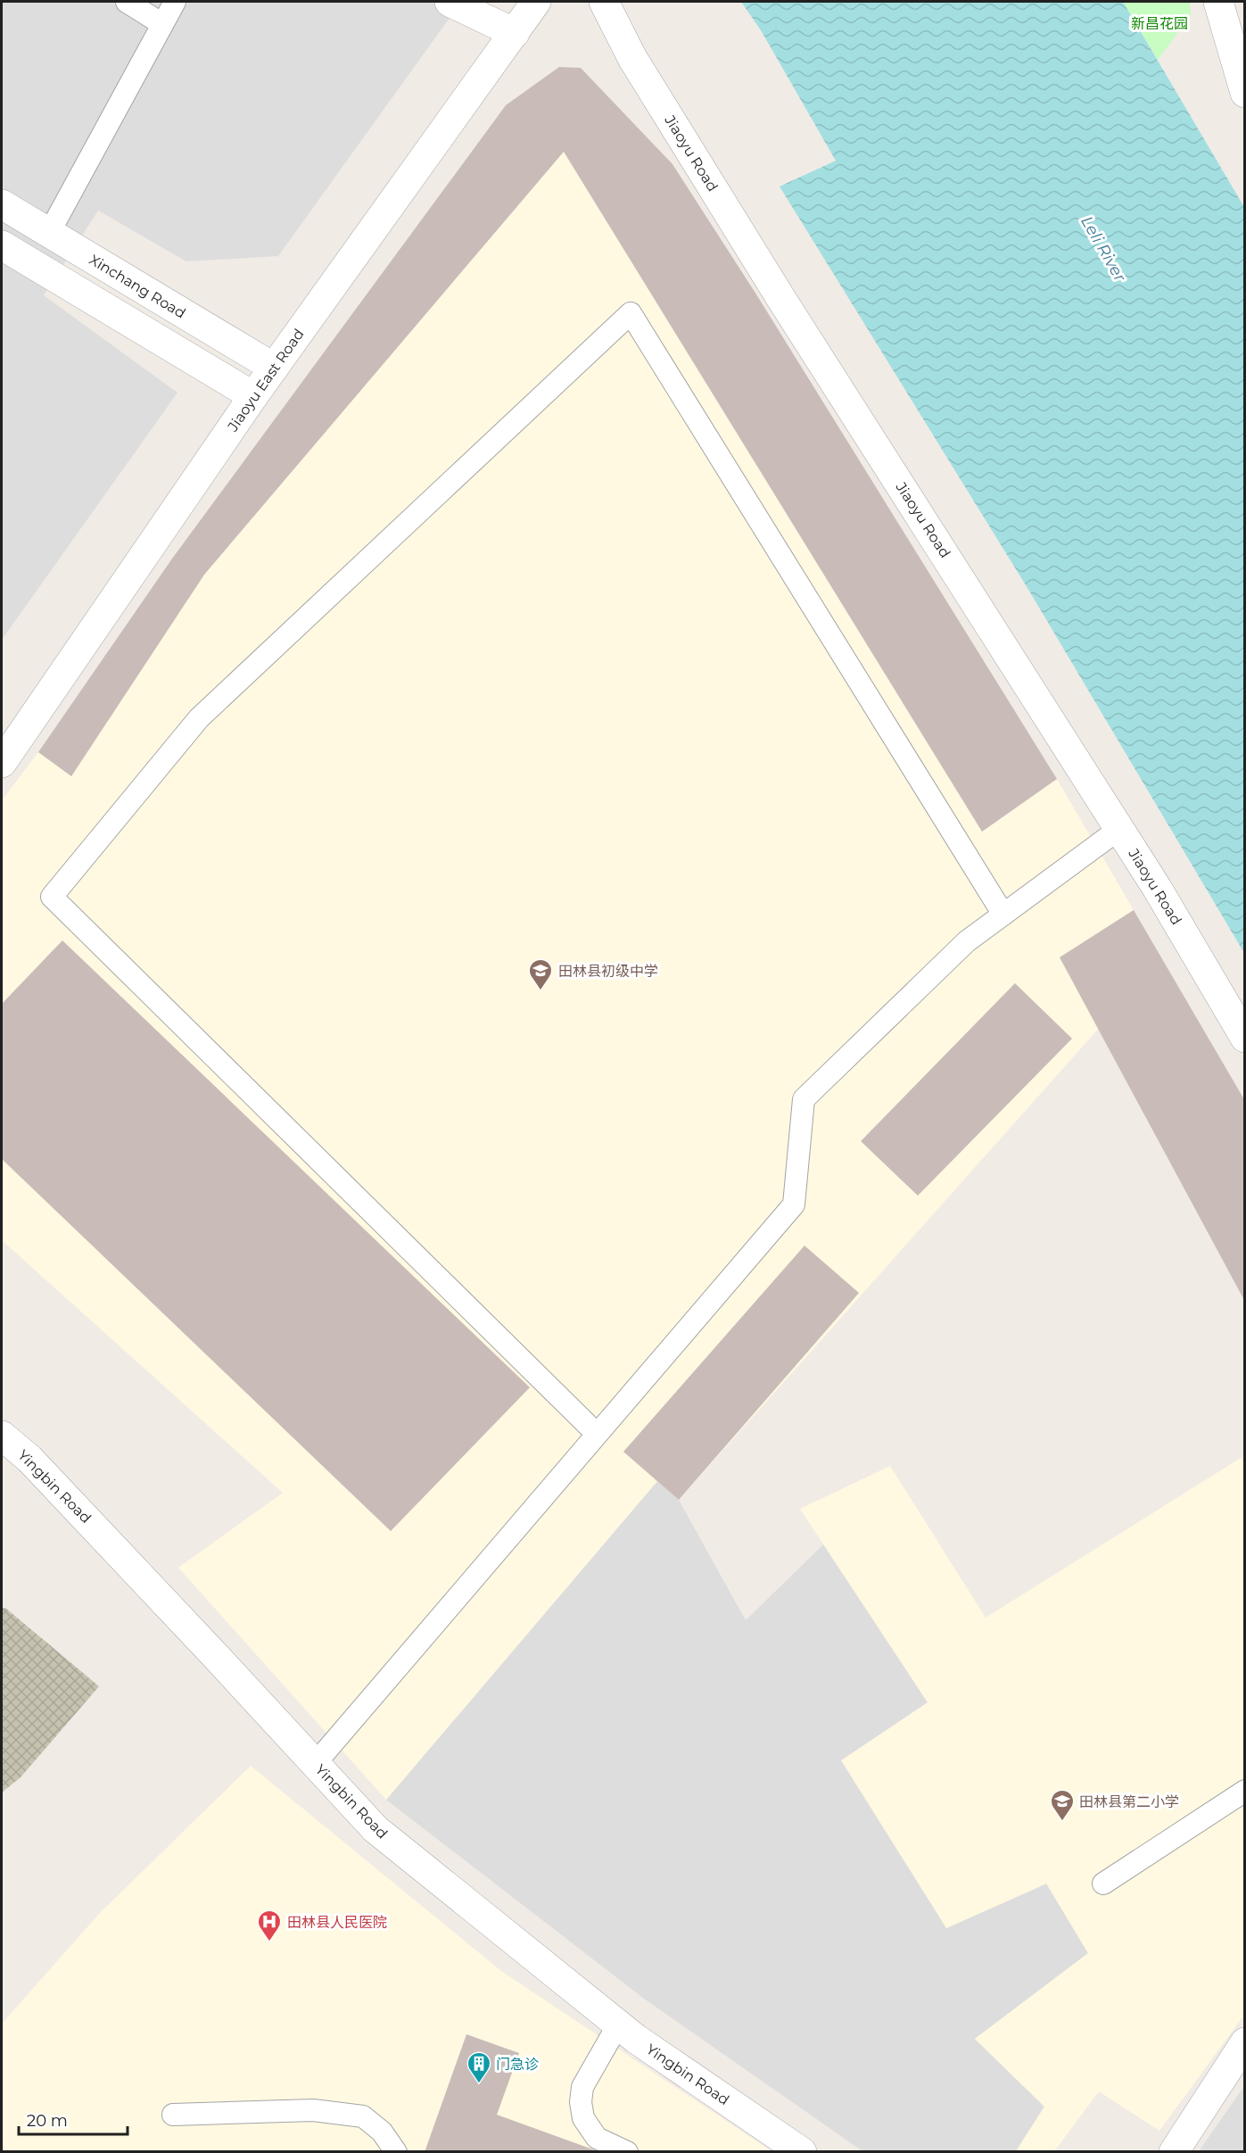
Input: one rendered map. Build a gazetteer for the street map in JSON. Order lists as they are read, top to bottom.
{
  "streets": {
    "street": [
      "Jiaoyu Road",
      "Xinchang Road",
      "Jiaoyu East Road",
      "Yingbin Road"
    ]
  },
  "crossings": [
    ["Xinchang Road", "Jiaoyu East Road"]
  ],
  "water": ["Leli River"],
  "parks": ["新昌花园"],
  "places": {
    "school or university": ["田林县初级中学", "田林县第二小学"],
    "hospital": ["田林县人民医院"],
    "building": ["门急诊"]
  },
  "scale_bar": "20 m"
}
